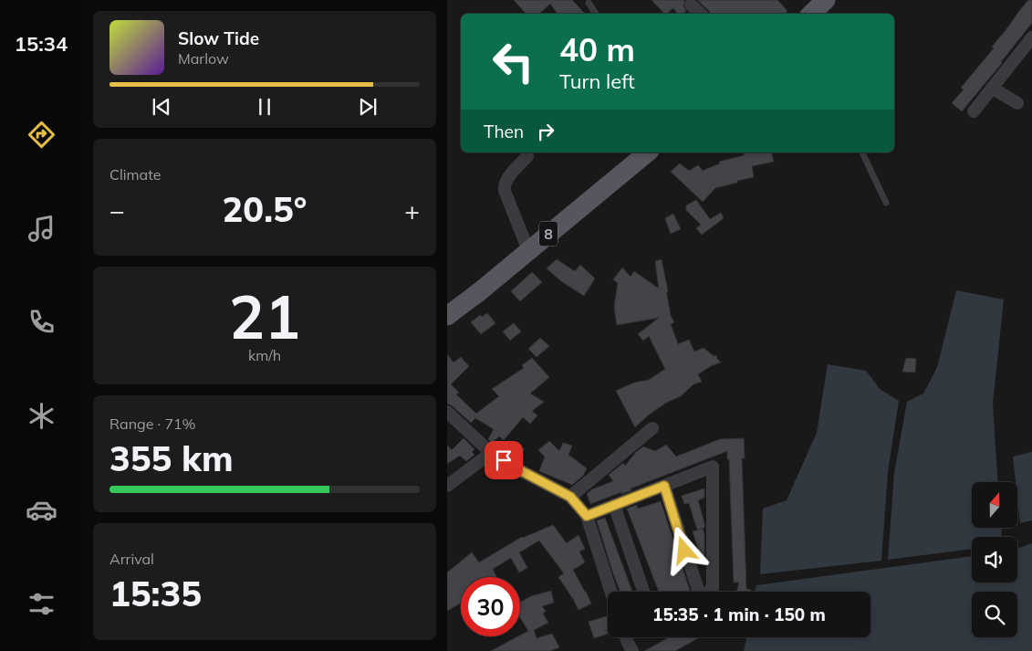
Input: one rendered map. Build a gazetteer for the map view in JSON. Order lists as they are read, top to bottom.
{
  "streets": {
    "main road": ["8"]
  },
  "north": "top",
  "page": {
    "tabs": "15:34",
    "turn": ["40 m", "Turn left"],
    "song": ["Slow Tide", "Marlow"],
    "then": "Then",
    "tile": [
      "Climate",
      ["21", "km/h"],
      ["Range · 71%", "355 km"],
      ["Arrival", "15:35"]
    ],
    "heat": ["−", "20.5°", "+"],
    "limit": "30",
    "trip": "15:35 · 1 min · 150 m"
  }
}
